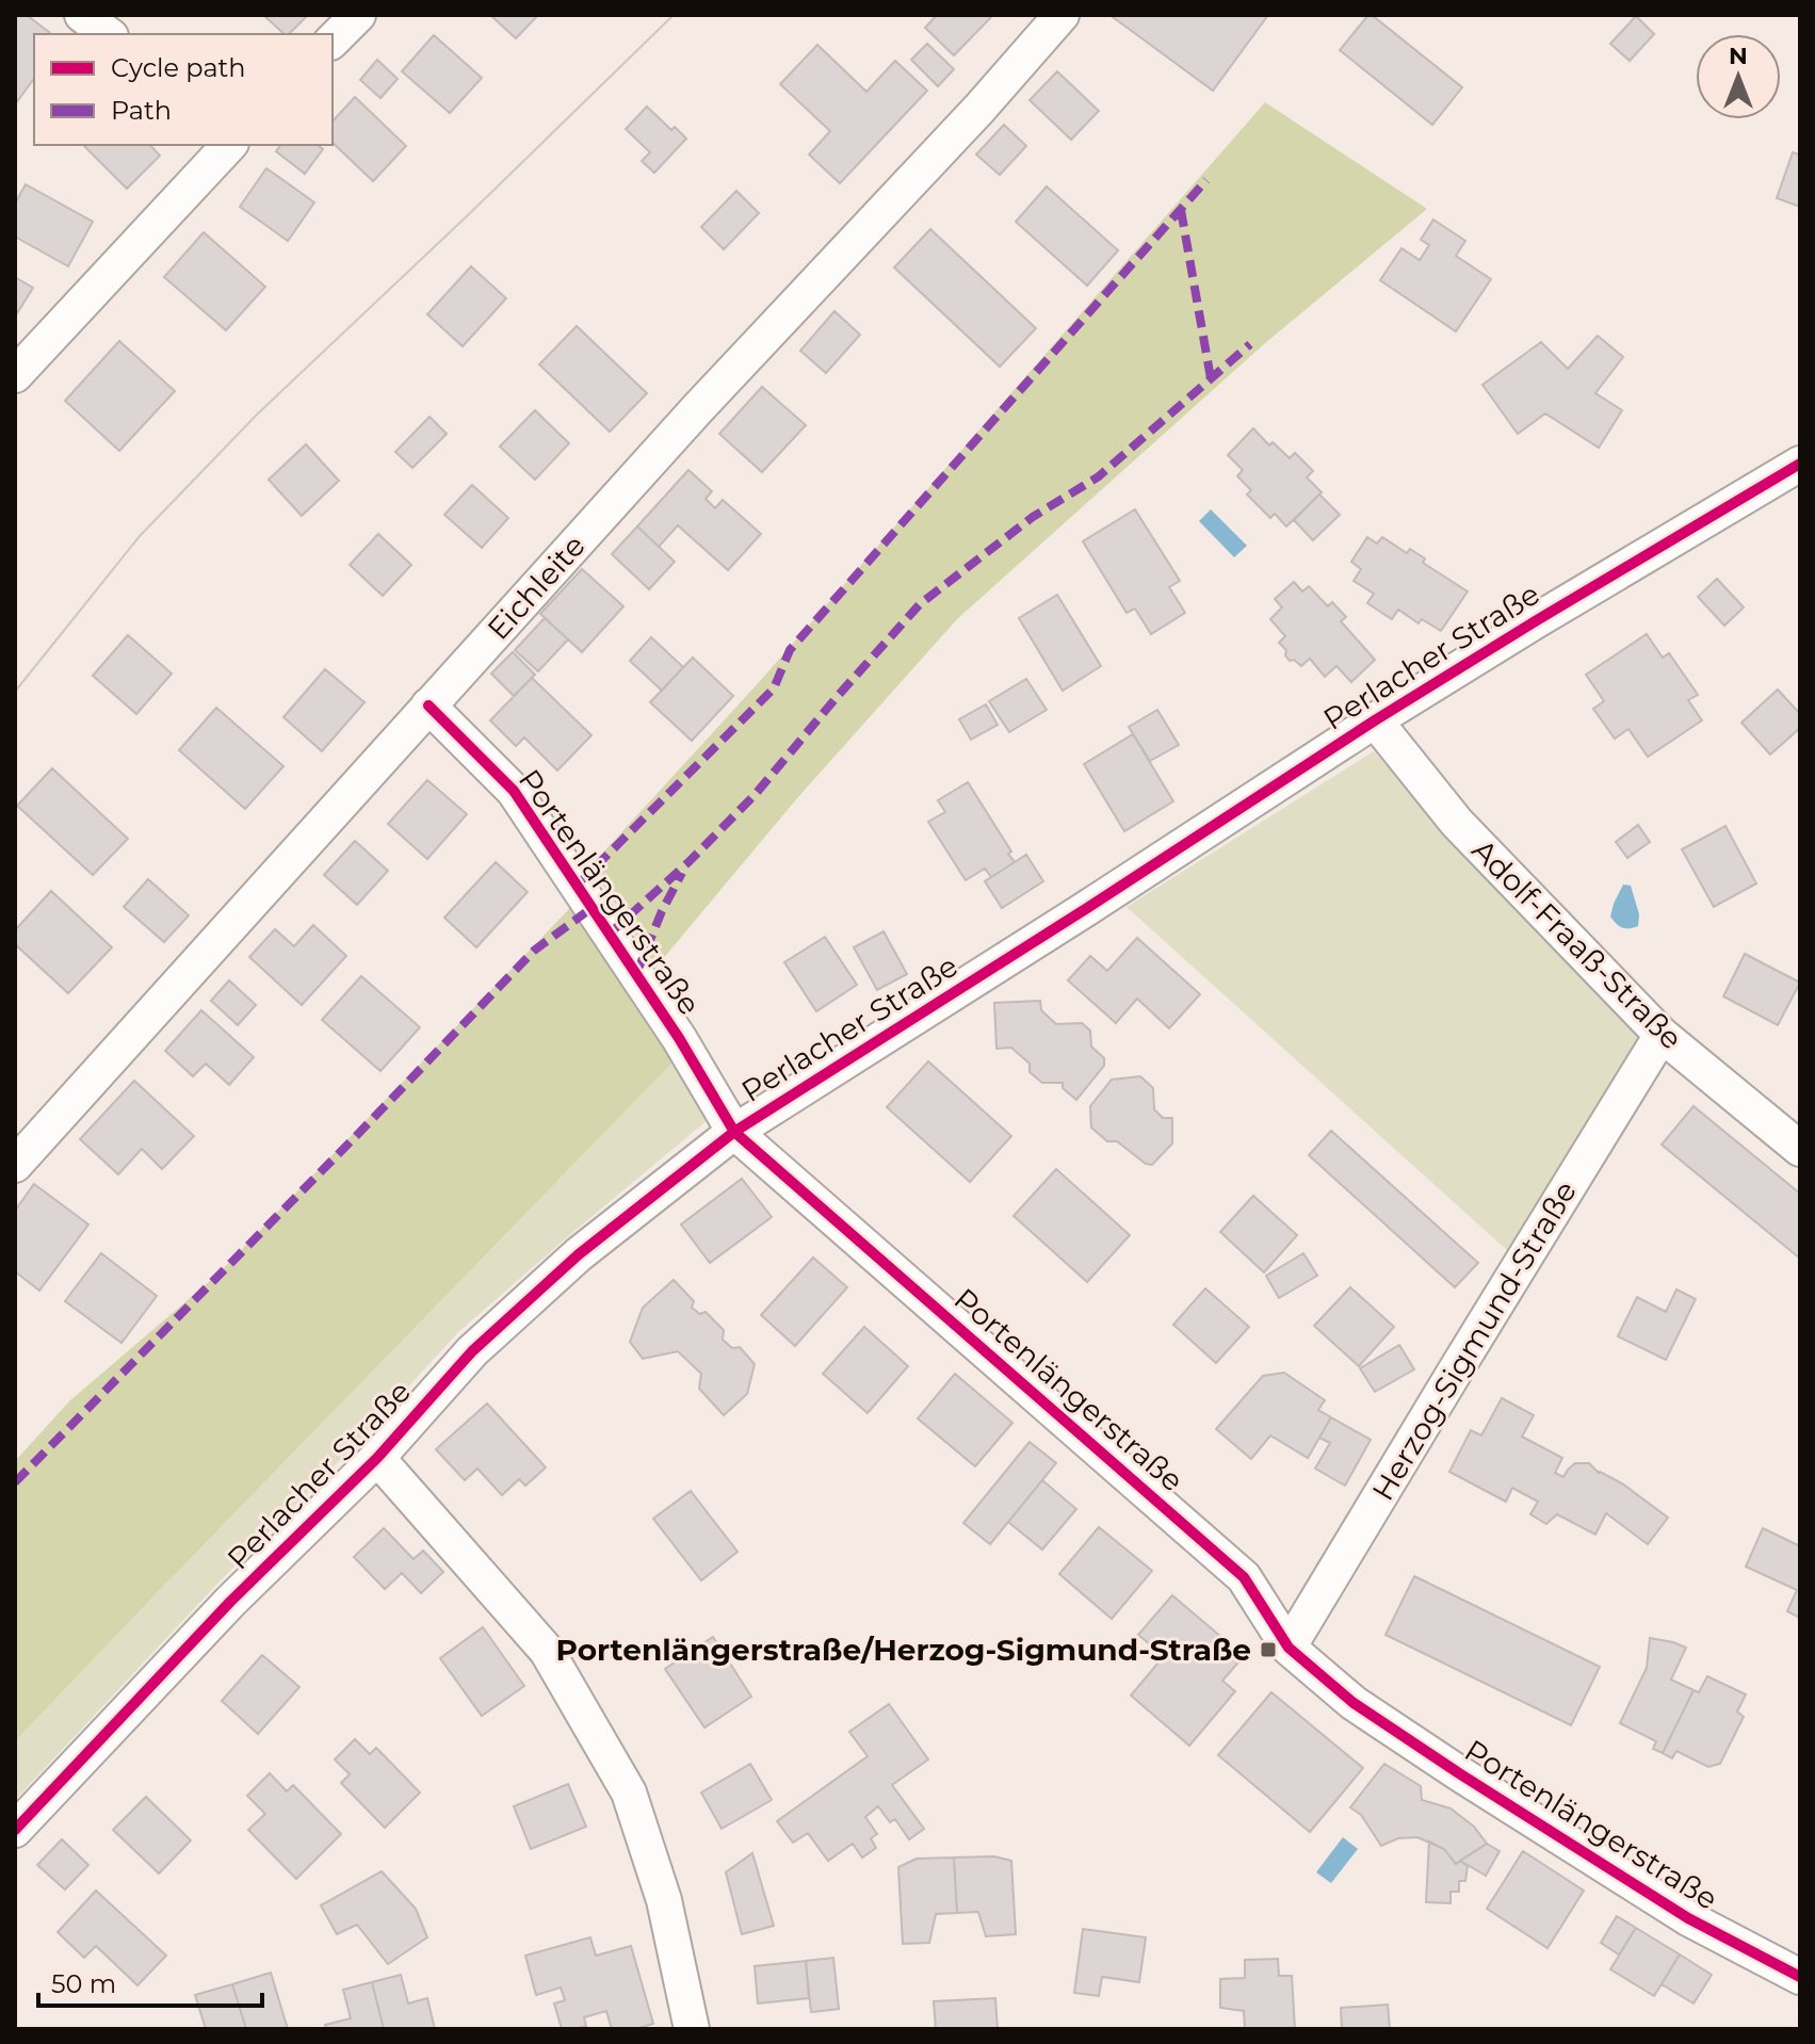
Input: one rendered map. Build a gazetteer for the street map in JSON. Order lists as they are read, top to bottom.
{
  "streets": {
    "street": [
      "Eichleite",
      "Perlacher Straße",
      "Portenlängerstraße",
      "Adolf-Fraaß-Straße",
      "Herzog-Sigmund-Straße"
    ]
  },
  "crossings": [
    ["Eichleite", "Portenlängerstraße"],
    ["Perlacher Straße", "Portenlängerstraße"],
    ["Perlacher Straße", "Adolf-Fraaß-Straße"],
    ["Portenlängerstraße", "Herzog-Sigmund-Straße"],
    ["Adolf-Fraaß-Straße", "Herzog-Sigmund-Straße"]
  ],
  "places": {
    "transit": ["Portenlängerstraße/Herzog-Sigmund-Straße"]
  },
  "legend": ["Cycle path", "Path"],
  "scale_bar": "50 m",
  "north": "top"
}
